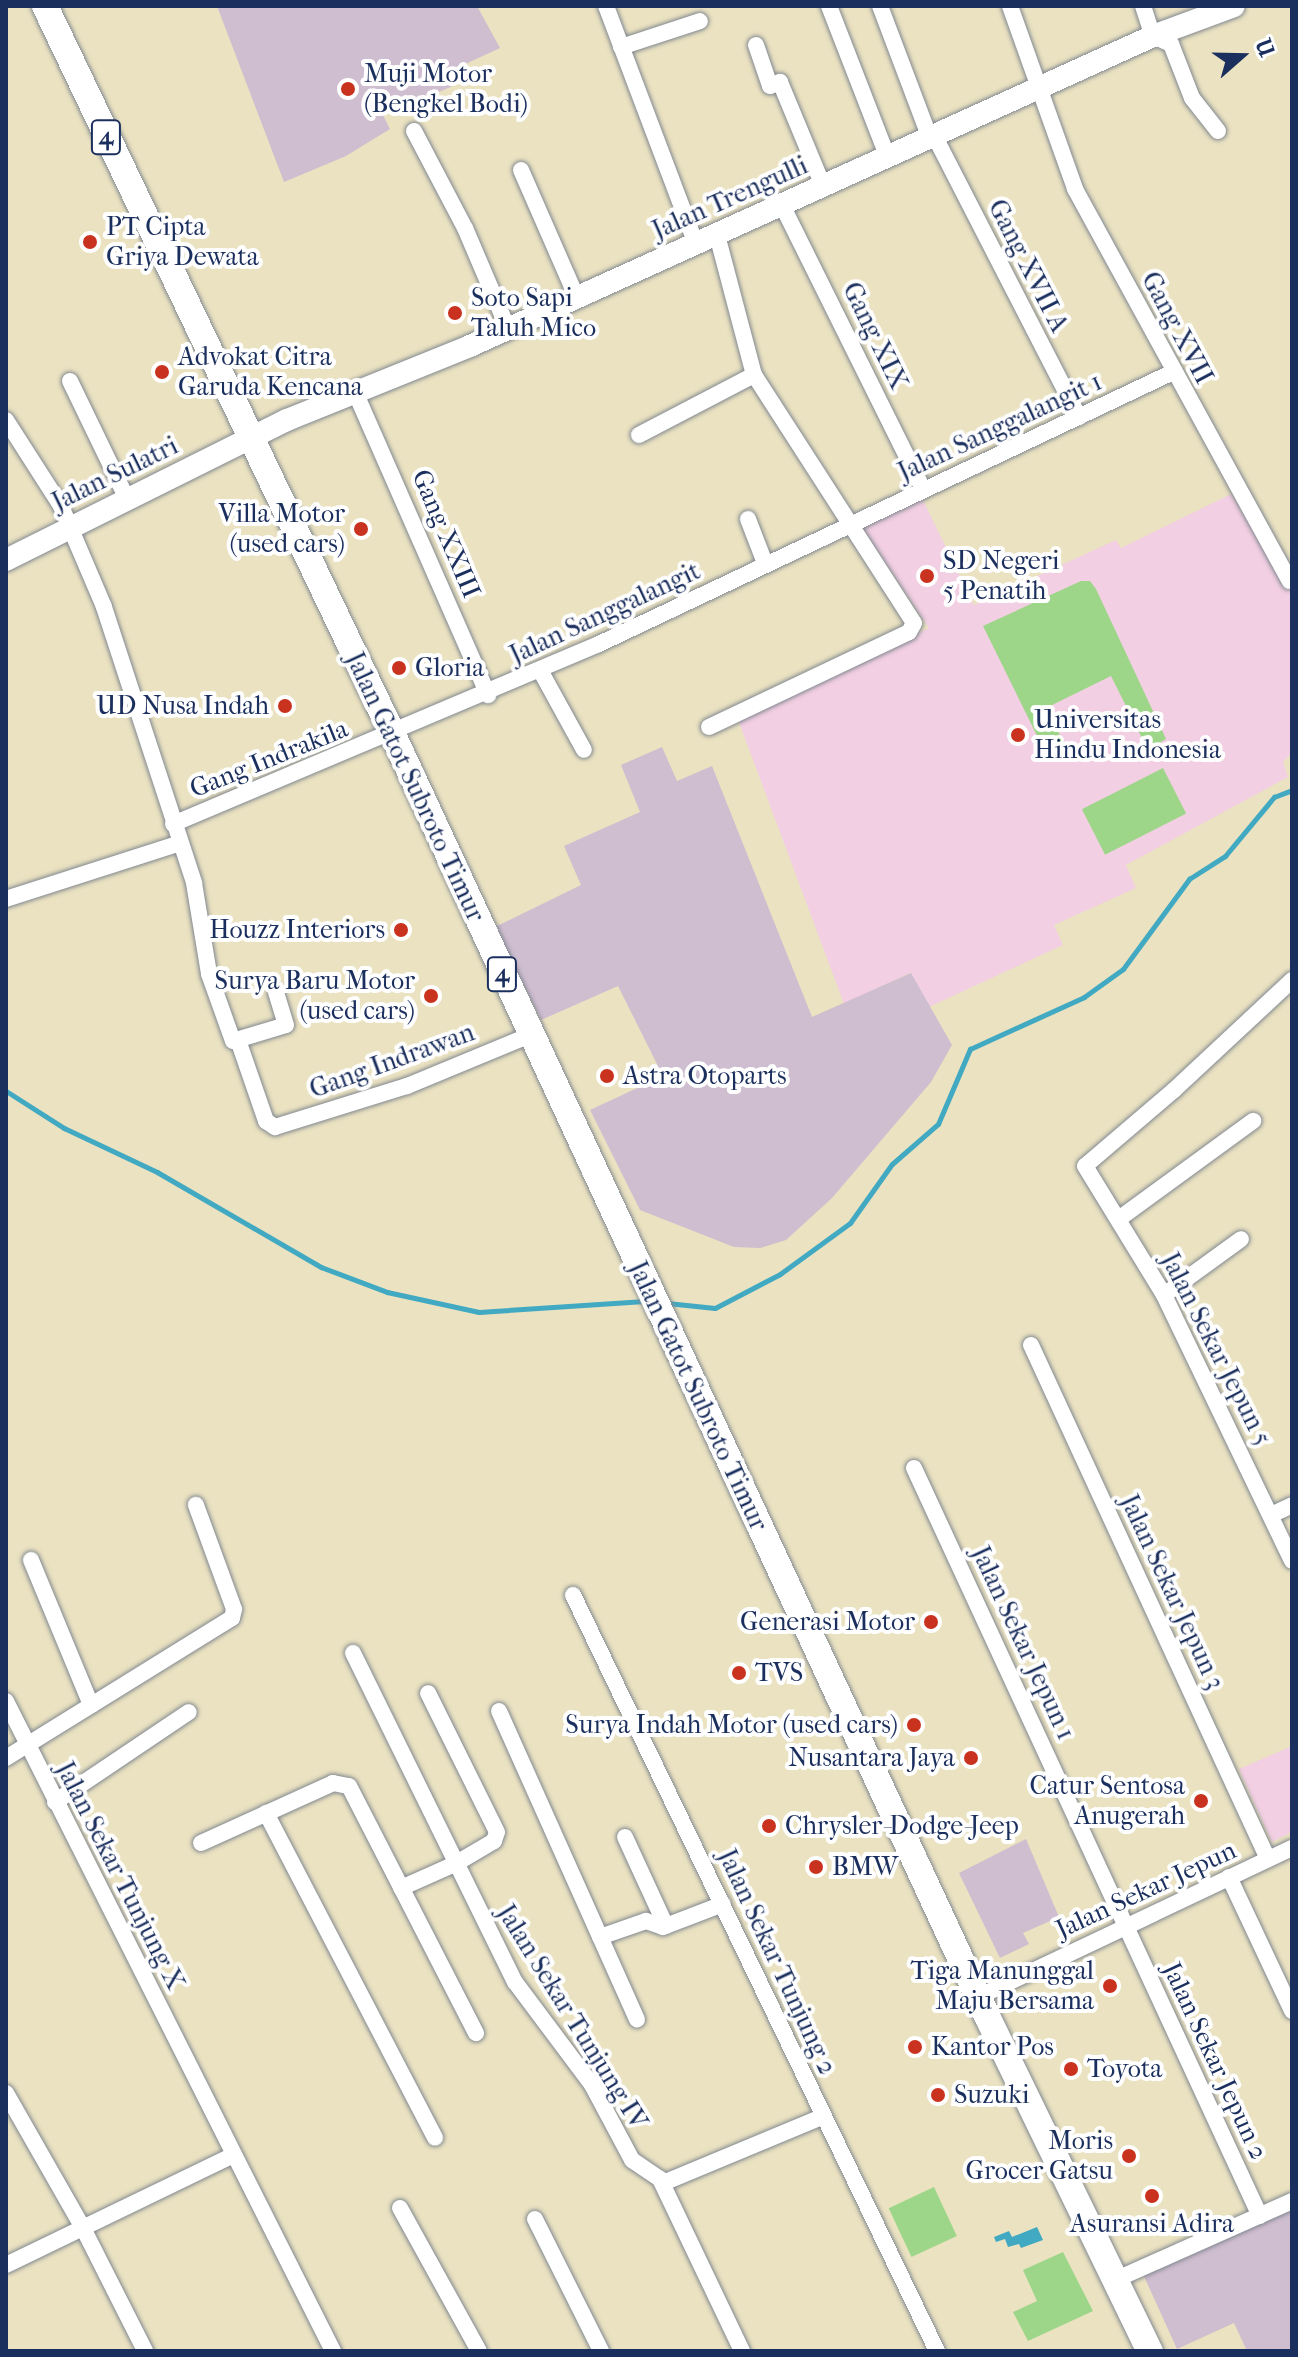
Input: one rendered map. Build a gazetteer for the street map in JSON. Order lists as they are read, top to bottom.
{
  "streets": {
    "highway": ["4", "Jalan Gatot Subroto Timur"],
    "main road": ["Jalan Trengulli", "Jalan Sulatri"],
    "street": [
      "Gang XVII A",
      "Gang XVII",
      "Gang XIX",
      "Jalan Sanggalangit 1",
      "Gang XXIII",
      "Jalan Sanggalangit",
      "Gang Indrakila",
      "Gang Indrawan",
      "Jalan Sekar Jepun 5",
      "Jalan Sekar Jepun 3",
      "Jalan Sekar Jepun 1",
      "Jalan Sekar Tunjung X",
      "Jalan Sekar Jepun",
      "Jalan Sekar Tunjung 2",
      "Jalan Sekar Tunjung IV",
      "Jalan Sekar Jepun 2"
    ]
  },
  "crossings": [
    ["4", "Jalan Trengulli"],
    ["4", "Jalan Sulatri"],
    ["4", "Jalan Gatot Subroto Timur"],
    ["Jalan Trengulli", "Gang XVII A"],
    ["Jalan Trengulli", "Gang XVII"],
    ["Jalan Trengulli", "Gang XIX"],
    ["Jalan Trengulli", "Jalan Sulatri"],
    ["Jalan Trengulli", "Gang XXIII"],
    ["Jalan Trengulli", "Jalan Gatot Subroto Timur"],
    ["Gang XVII A", "Jalan Sanggalangit 1"],
    ["Gang XVII", "Jalan Sanggalangit 1"],
    ["Gang XIX", "Jalan Sanggalangit 1"],
    ["Jalan Sanggalangit 1", "Jalan Sanggalangit"],
    ["Jalan Sulatri", "Jalan Gatot Subroto Timur"],
    ["Gang XXIII", "Jalan Sanggalangit"],
    ["Jalan Sanggalangit", "Gang Indrakila"],
    ["Jalan Sanggalangit", "Jalan Gatot Subroto Timur"],
    ["Gang Indrakila", "Jalan Gatot Subroto Timur"],
    ["Jalan Gatot Subroto Timur", "Gang Indrawan"],
    ["Jalan Gatot Subroto Timur", "Jalan Sekar Jepun"],
    ["Jalan Sekar Jepun 3", "Jalan Sekar Jepun"],
    ["Jalan Sekar Jepun 1", "Jalan Sekar Jepun"],
    ["Jalan Sekar Jepun 1", "Jalan Sekar Jepun 2"],
    ["Jalan Sekar Jepun", "Jalan Sekar Jepun 2"]
  ],
  "places": [
    "Muji Motor (Bengkel Bodi)",
    "PT Cipta Griya Dewata",
    "Soto Sapi Taluh Mico",
    "Advokat Citra Garuda Kencana",
    "Villa Motor (used cars)",
    "SD Negeri 5 Penatih",
    "Gloria",
    "UD Nusa Indah",
    "Universitas Hindu Indonesia",
    "Houzz Interiors",
    "Surya Baru Motor (used cars)",
    "Astra Otoparts",
    "Generasi Motor",
    "TVS",
    "Surya Indah Motor (used cars)",
    "Nusantara Jaya",
    "Catur Sentosa Anugerah",
    "Chrysler-Dodge-Jeep",
    "BMW",
    "Tiga Manunggal Maju Bersama",
    "Kantor Pos",
    "Toyota",
    "Suzuki",
    "Moris Grocer Gatsu",
    "Asuransi Adira"
  ],
  "north": "right"
}
